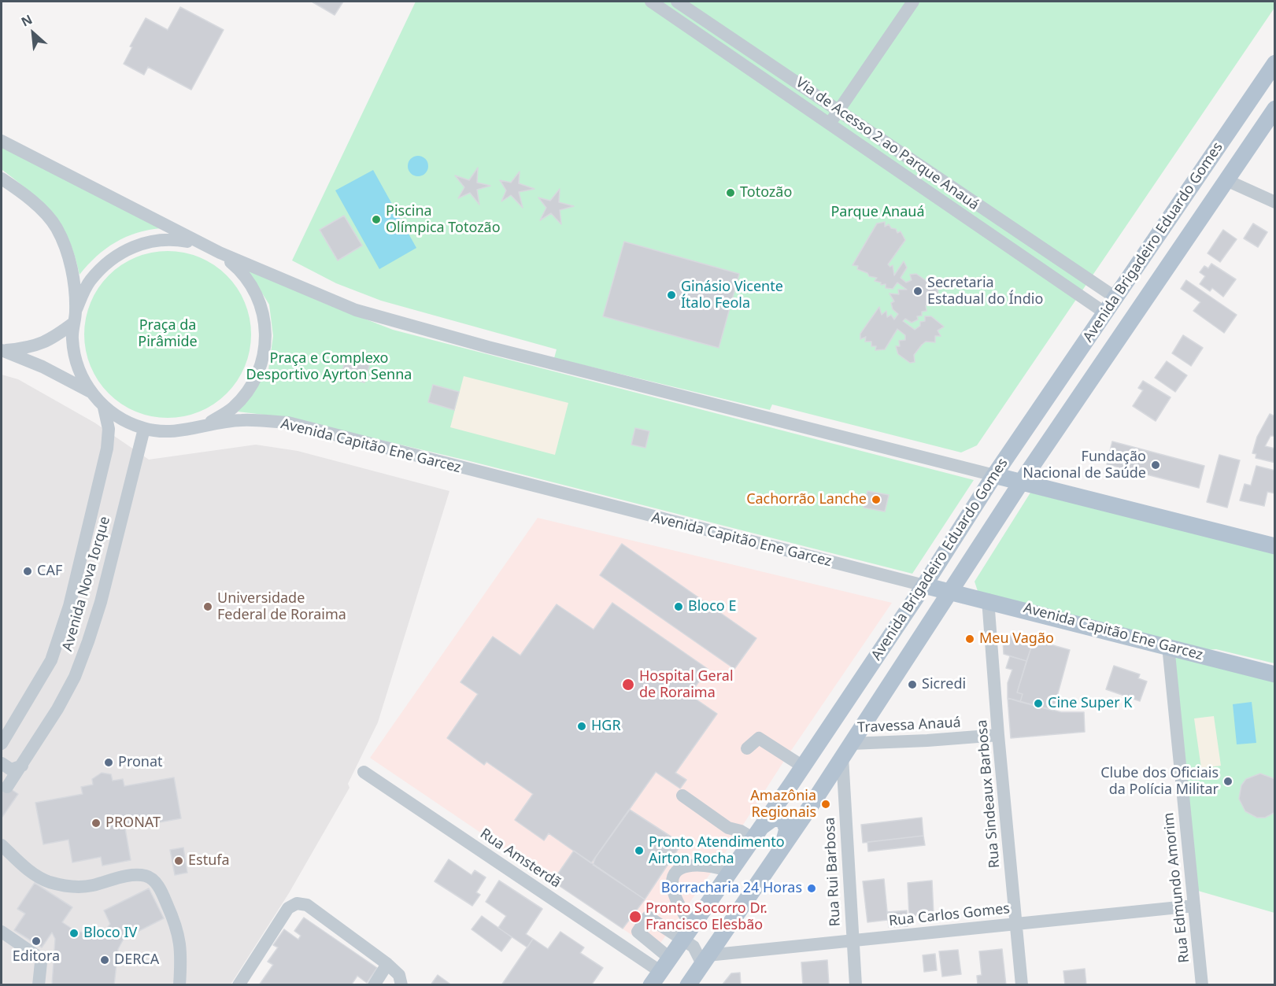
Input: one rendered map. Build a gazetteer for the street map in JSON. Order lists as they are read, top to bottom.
{
  "streets": {
    "main road": ["Avenida Brigadeiro Eduardo Gomes", "Avenida Capitão Ene Garcez"],
    "street": [
      "Via de Acesso 2 ao Parque Anauá",
      "Avenida Nova Iorque",
      "Travessa Anauá",
      "Rua Sindeaux Barbosa",
      "Rua Amsterdã",
      "Rua Rui Barbosa",
      "Rua Edmundo Amorim",
      "Rua Carlos Gomes"
    ]
  },
  "crossings": [
    ["Via de Acesso 2 ao Parque Anauá", "Avenida Brigadeiro Eduardo Gomes"],
    ["Avenida Brigadeiro Eduardo Gomes", "Avenida Capitão Ene Garcez"],
    ["Avenida Brigadeiro Eduardo Gomes", "Travessa Anauá"],
    ["Avenida Brigadeiro Eduardo Gomes", "Rua Amsterdã"],
    ["Avenida Brigadeiro Eduardo Gomes", "Rua Rui Barbosa"],
    ["Avenida Brigadeiro Eduardo Gomes", "Rua Carlos Gomes"],
    ["Avenida Capitão Ene Garcez", "Avenida Nova Iorque"],
    ["Avenida Capitão Ene Garcez", "Rua Sindeaux Barbosa"],
    ["Avenida Capitão Ene Garcez", "Rua Edmundo Amorim"],
    ["Travessa Anauá", "Rua Sindeaux Barbosa"],
    ["Travessa Anauá", "Rua Rui Barbosa"],
    ["Rua Sindeaux Barbosa", "Rua Carlos Gomes"],
    ["Rua Rui Barbosa", "Rua Carlos Gomes"],
    ["Rua Edmundo Amorim", "Rua Carlos Gomes"]
  ],
  "parks": ["Parque Anauá", "Praça da Pirâmide", "Praça e Complexo Desportivo Ayrton Senna"],
  "places": [
    "Totozão",
    "Piscina Olímpica Totozão",
    "Secretaria Estadual do Índio",
    "Ginásio Vicente Ítalo Feola",
    "Fundação Nacional de Saúde",
    "Cachorrão Lanche",
    "CAF",
    "Universidade Federal de Roraima",
    "Bloco E",
    "Meu Vagão",
    "Hospital Geral de Roraima",
    "Sicredi",
    "Cine Super K",
    "HGR",
    "Pronat",
    "Clube dos Oficiais da Polícia Militar",
    "Amazônia Regionais",
    "PRONAT",
    "Pronto Atendimento Airton Rocha",
    "Estufa",
    "Borracharia 24 Horas",
    "Pronto Socorro Dr. Francisco Elesbão",
    "Bloco IV",
    "Editora",
    "DERCA"
  ],
  "north": "top left"
}
